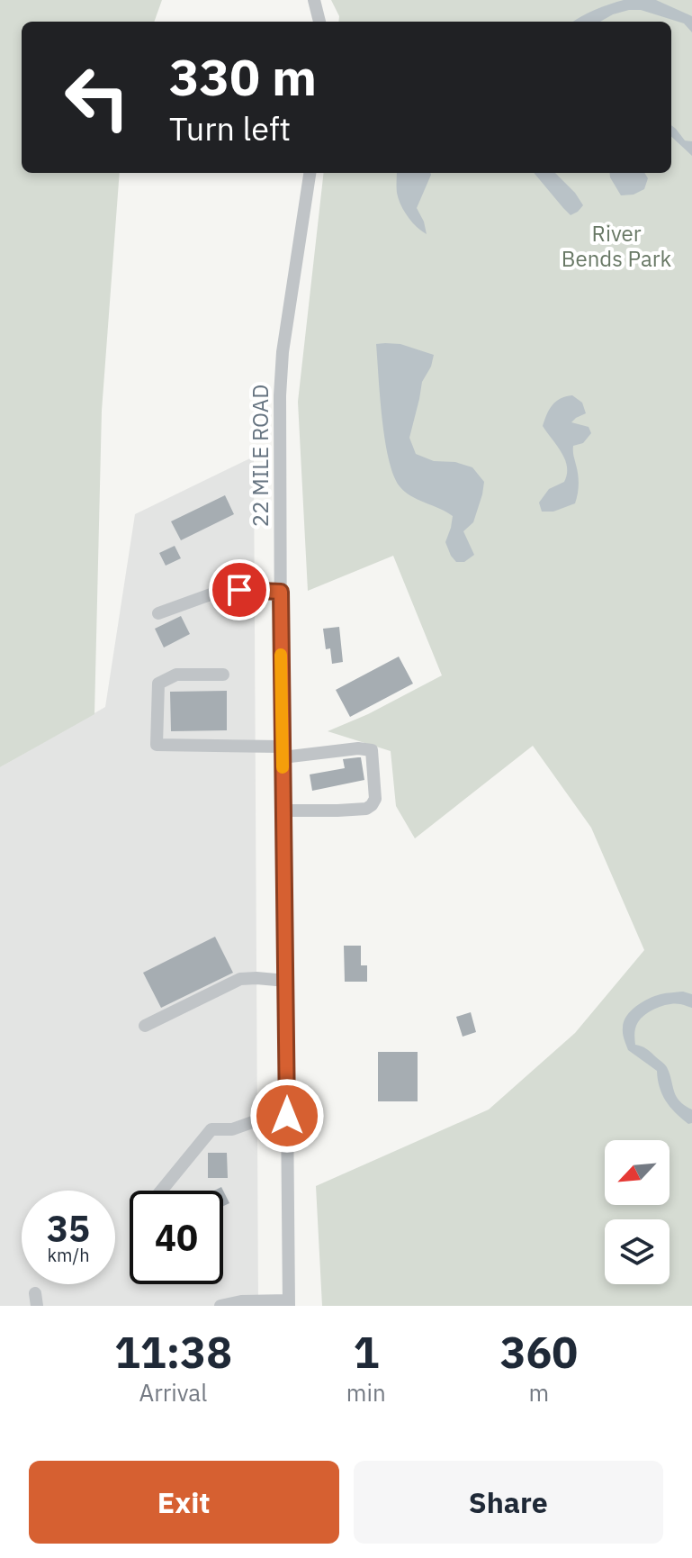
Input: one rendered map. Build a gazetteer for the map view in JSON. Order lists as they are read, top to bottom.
{
  "streets": {
    "street": ["22 MILE ROAD"]
  },
  "parks": ["River Bends Park"],
  "north": "bottom left",
  "page": {
    "turn": ["330 m", "Turn left"],
    "speed": "35 km/h",
    "limit": "40",
    "eta": [
      "11:38",
      "Arrival",
      "1",
      "min",
      "360",
      "m"
    ],
    "buttons": ["Exit", "Share"]
  }
}
